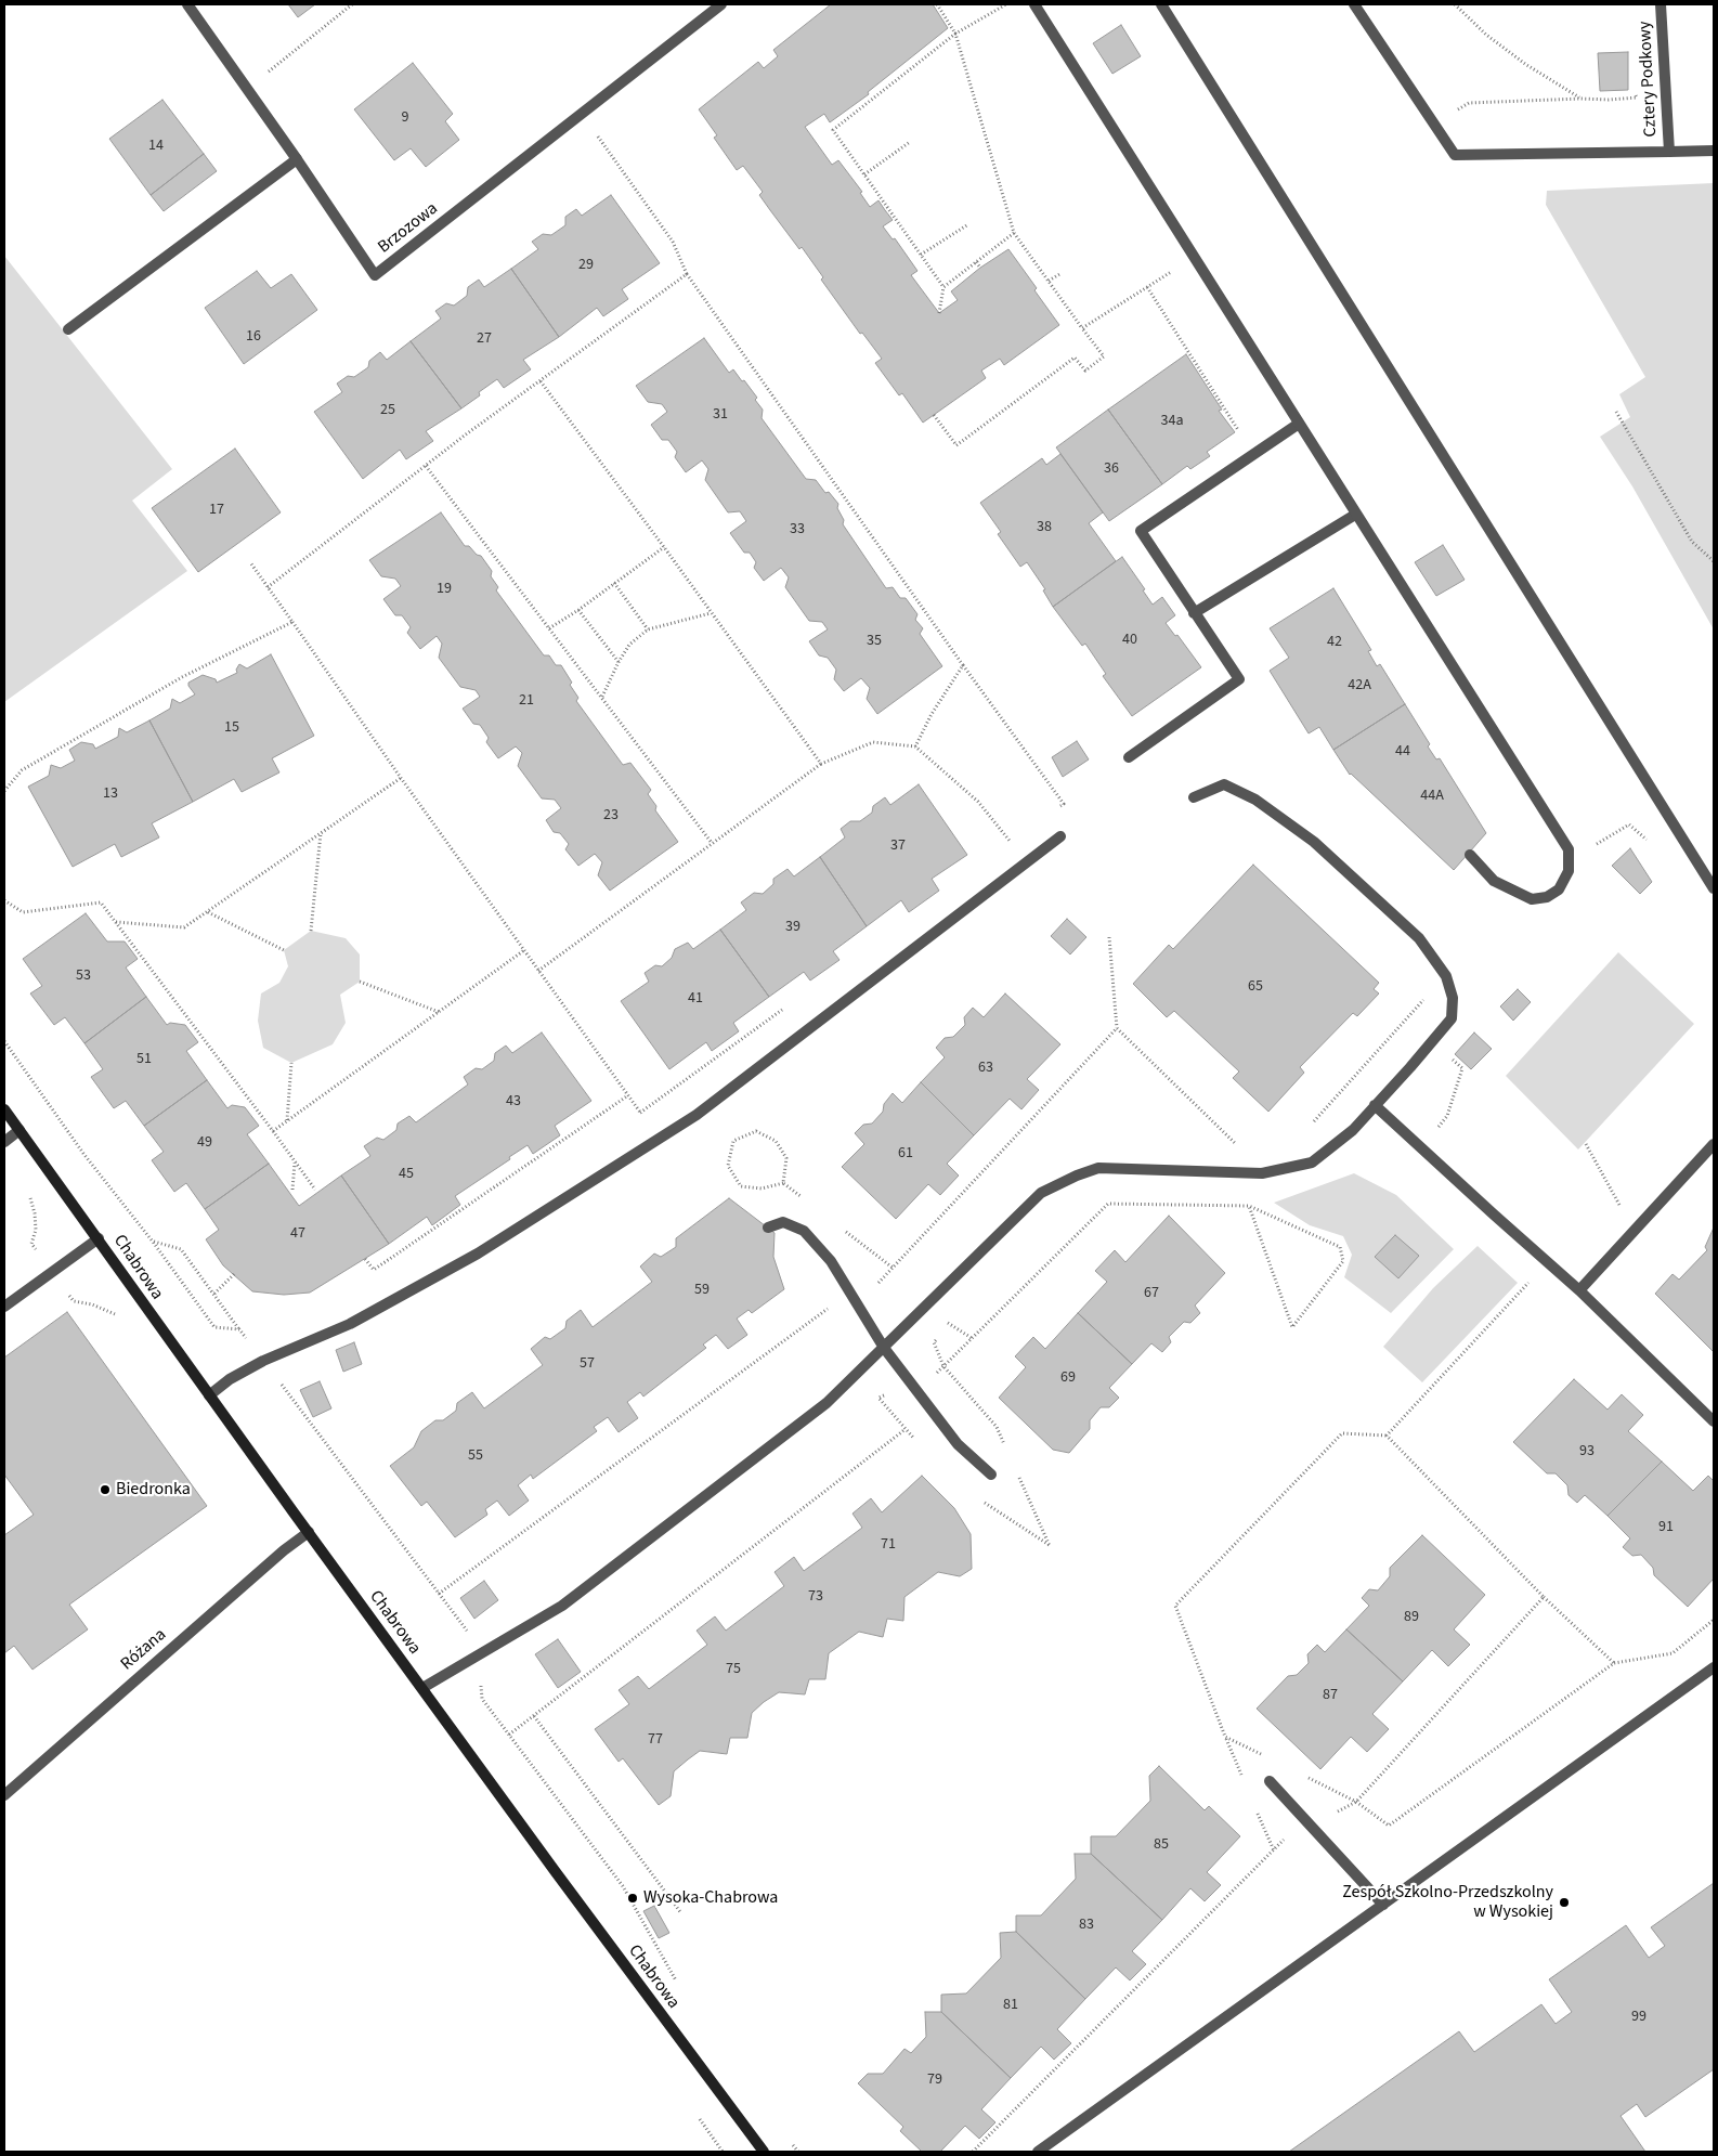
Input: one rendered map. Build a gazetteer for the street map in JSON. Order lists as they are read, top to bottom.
{
  "streets": {
    "street": [
      "Cztery Podkowy",
      "Brzozowa",
      "Chabrowa",
      "Różana"
    ]
  },
  "crossings": [
    ["Chabrowa", "Różana"]
  ],
  "places": ["Biedronka", "Wysoka-Chabrowa", "Zespół Szkolno-Przedszkolny w Wysokiej"],
  "house_numbers": [
    "9",
    "14",
    "29",
    "16",
    "27",
    "25",
    "31",
    "34a",
    "36",
    "17",
    "38",
    "33",
    "19",
    "40",
    "35",
    "42",
    "42A",
    "21",
    "15",
    "44",
    "13",
    "44A",
    "23",
    "37",
    "39",
    "53",
    "65",
    "41",
    "51",
    "63",
    "43",
    "49",
    "61",
    "45",
    "47",
    "59",
    "67",
    "57",
    "69",
    "93",
    "55",
    "91",
    "71",
    "73",
    "89",
    "75",
    "87",
    "77",
    "85",
    "83",
    "81",
    "99",
    "79"
  ]
}
